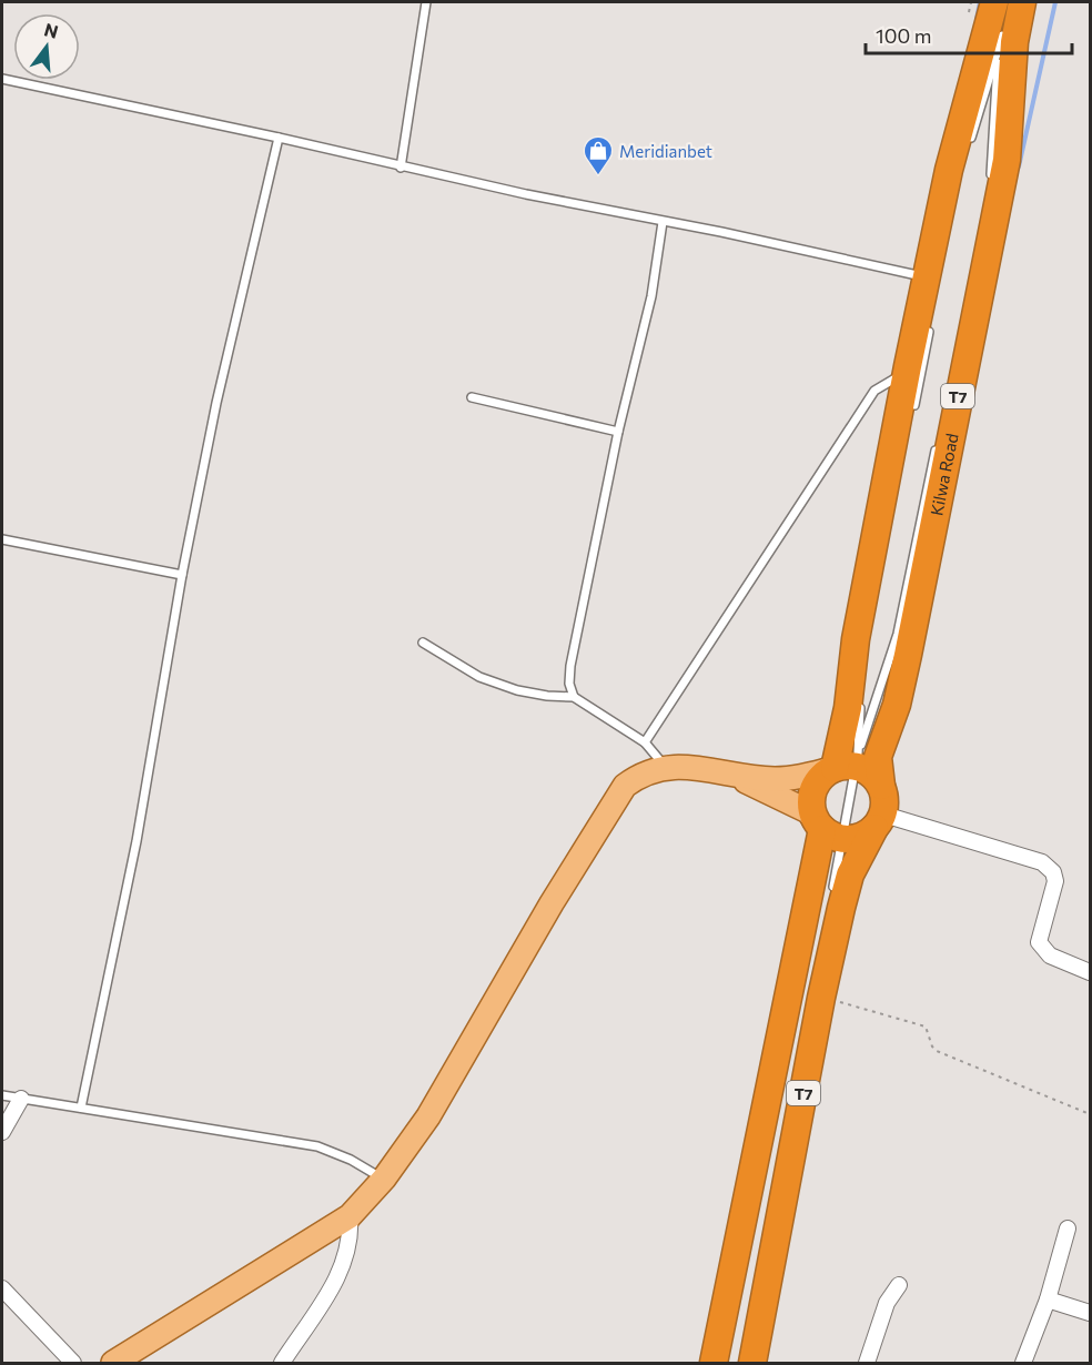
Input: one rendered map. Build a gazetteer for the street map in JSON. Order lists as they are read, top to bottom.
{
  "streets": {
    "highway": ["T7", "Kilwa Road"]
  },
  "crossings": [
    ["T7", "Kilwa Road"]
  ],
  "places": {
    "shop": ["Meridianbet"]
  },
  "scale_bar": "100 m",
  "north": "top"
}
